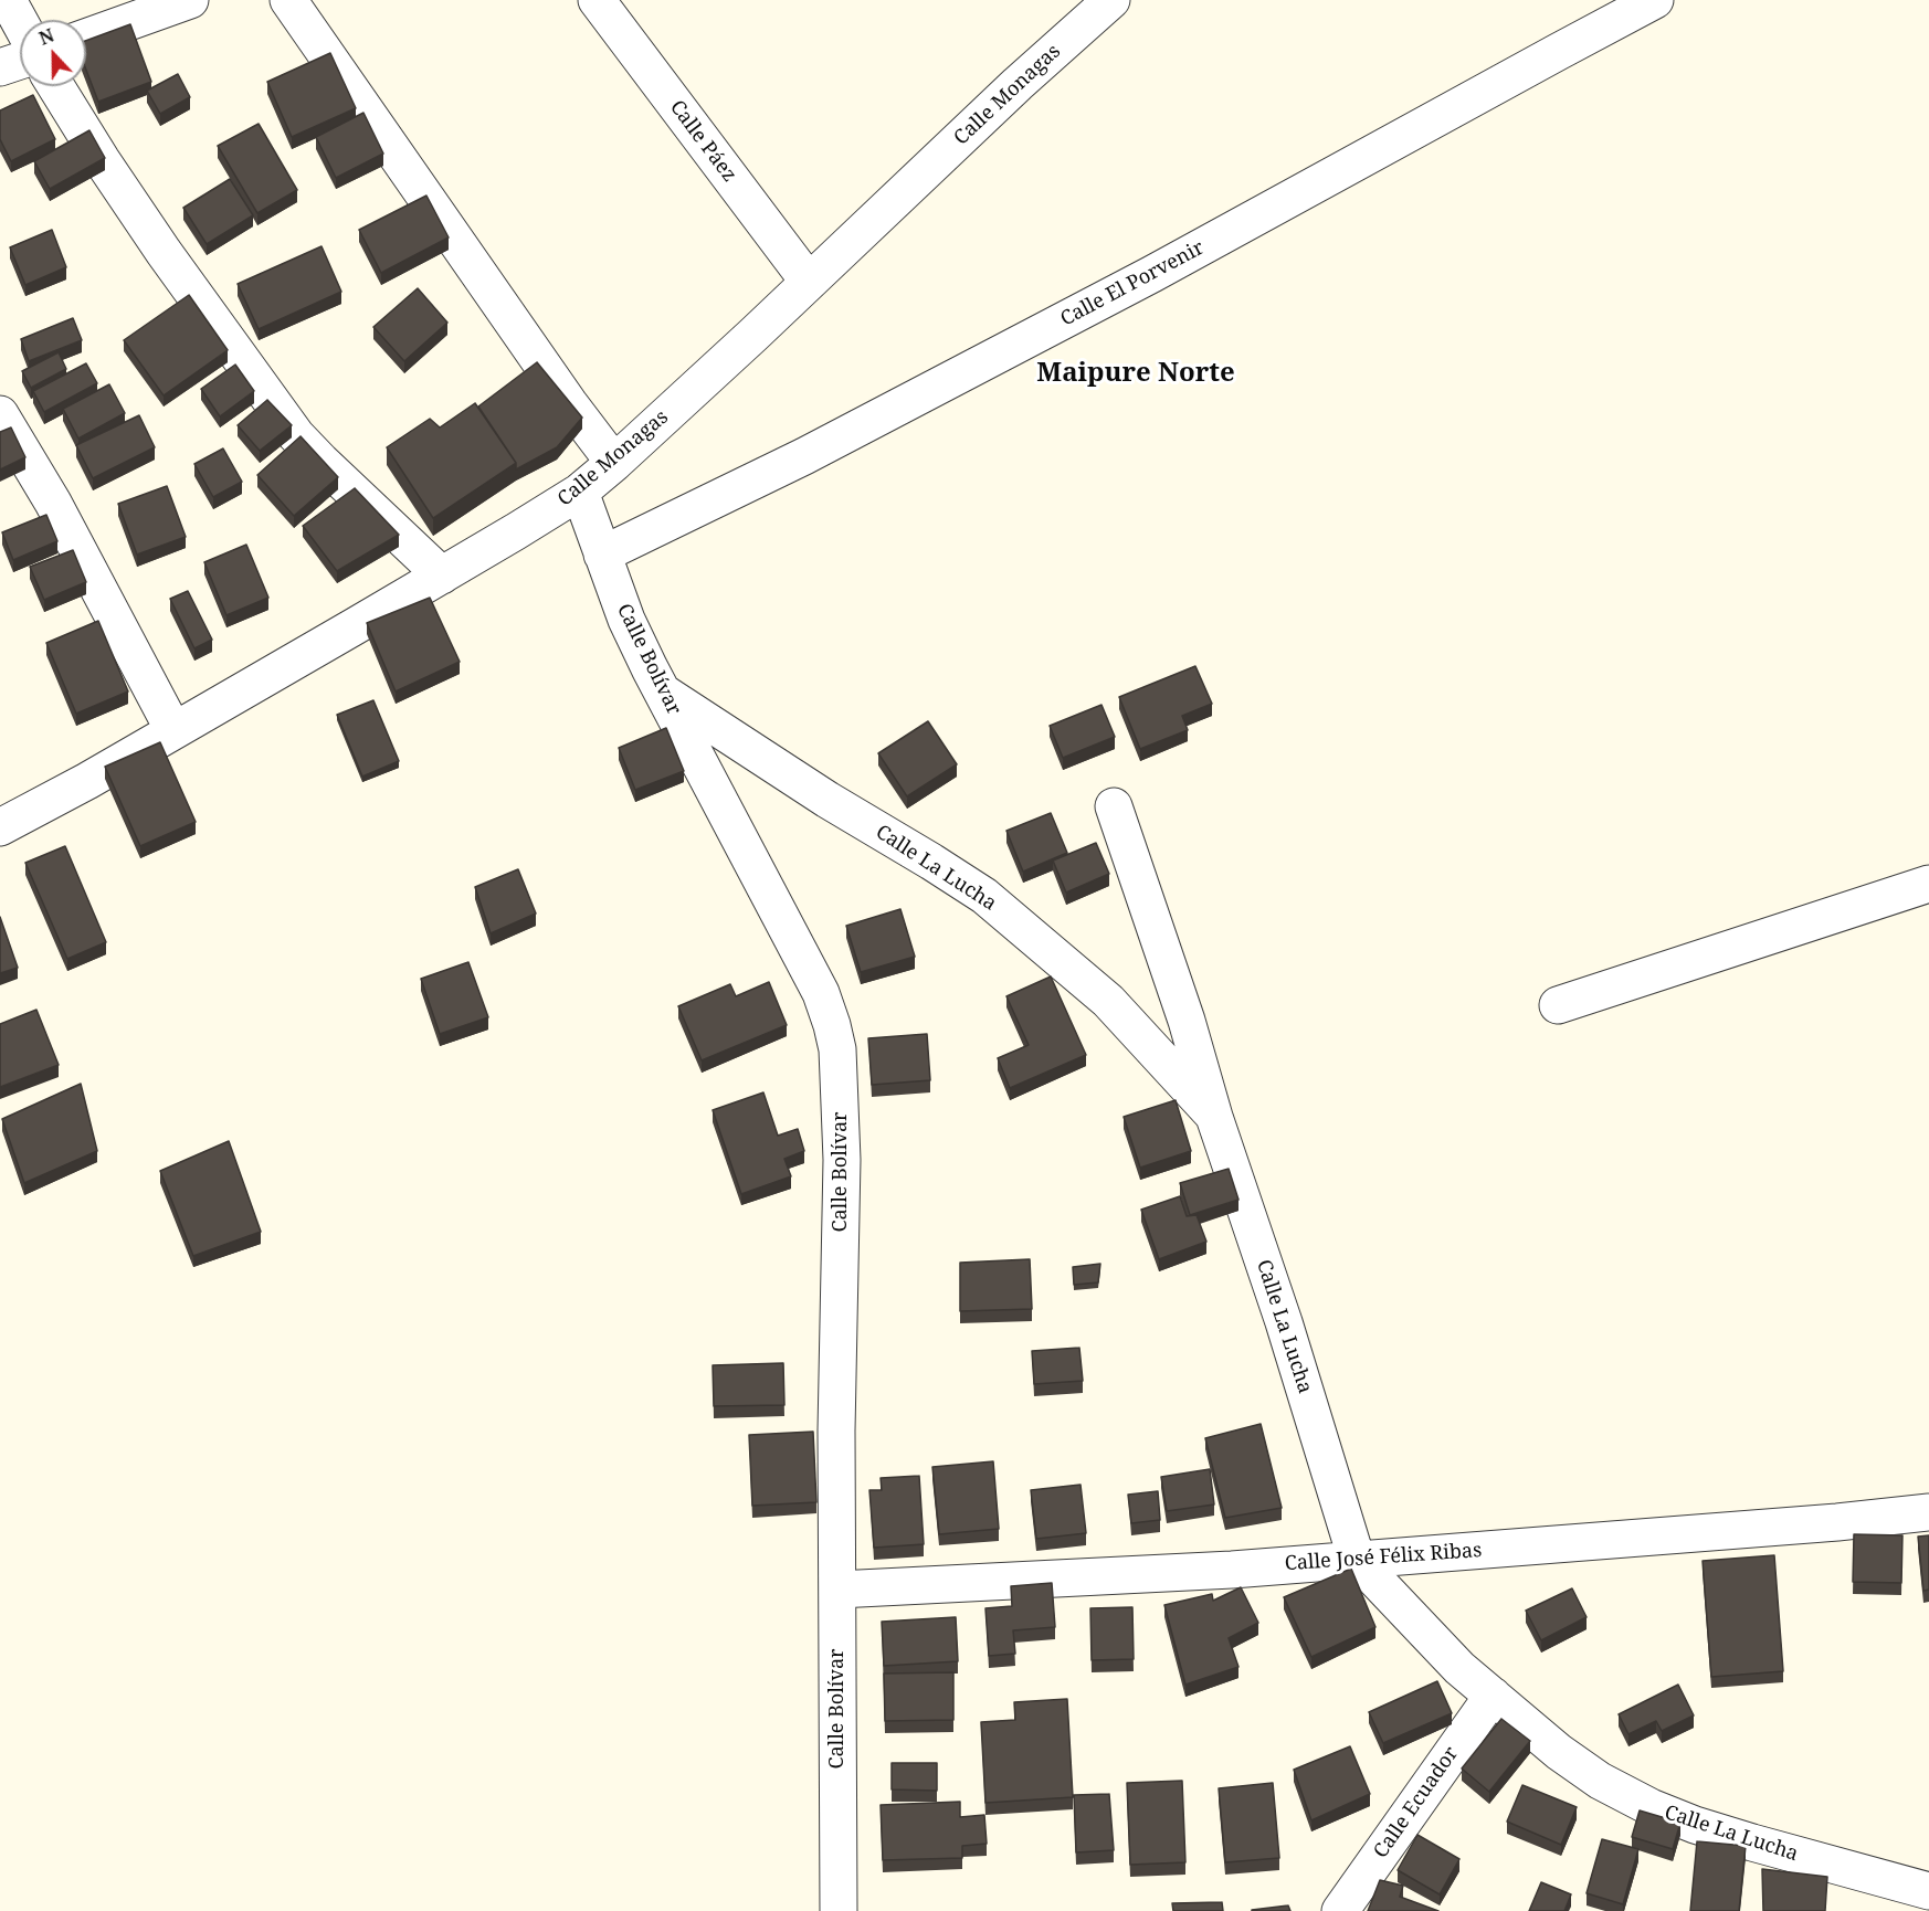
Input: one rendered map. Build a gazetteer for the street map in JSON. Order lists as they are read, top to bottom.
{
  "streets": {
    "street": [
      "Calle Monagas",
      "Calle Páez",
      "Calle El Porvenir",
      "Calle Bolívar",
      "Calle La Lucha",
      "Calle José Félix Ribas",
      "Calle Ecuador"
    ]
  },
  "crossings": [
    ["Calle Monagas", "Calle Páez"],
    ["Calle Monagas", "Calle Bolívar"],
    ["Calle El Porvenir", "Calle Bolívar"],
    ["Calle Bolívar", "Calle La Lucha"],
    ["Calle Bolívar", "Calle José Félix Ribas"],
    ["Calle La Lucha", "Calle José Félix Ribas"],
    ["Calle La Lucha", "Calle Ecuador"]
  ],
  "districts": ["Maipure Norte"],
  "north": "top"
}
